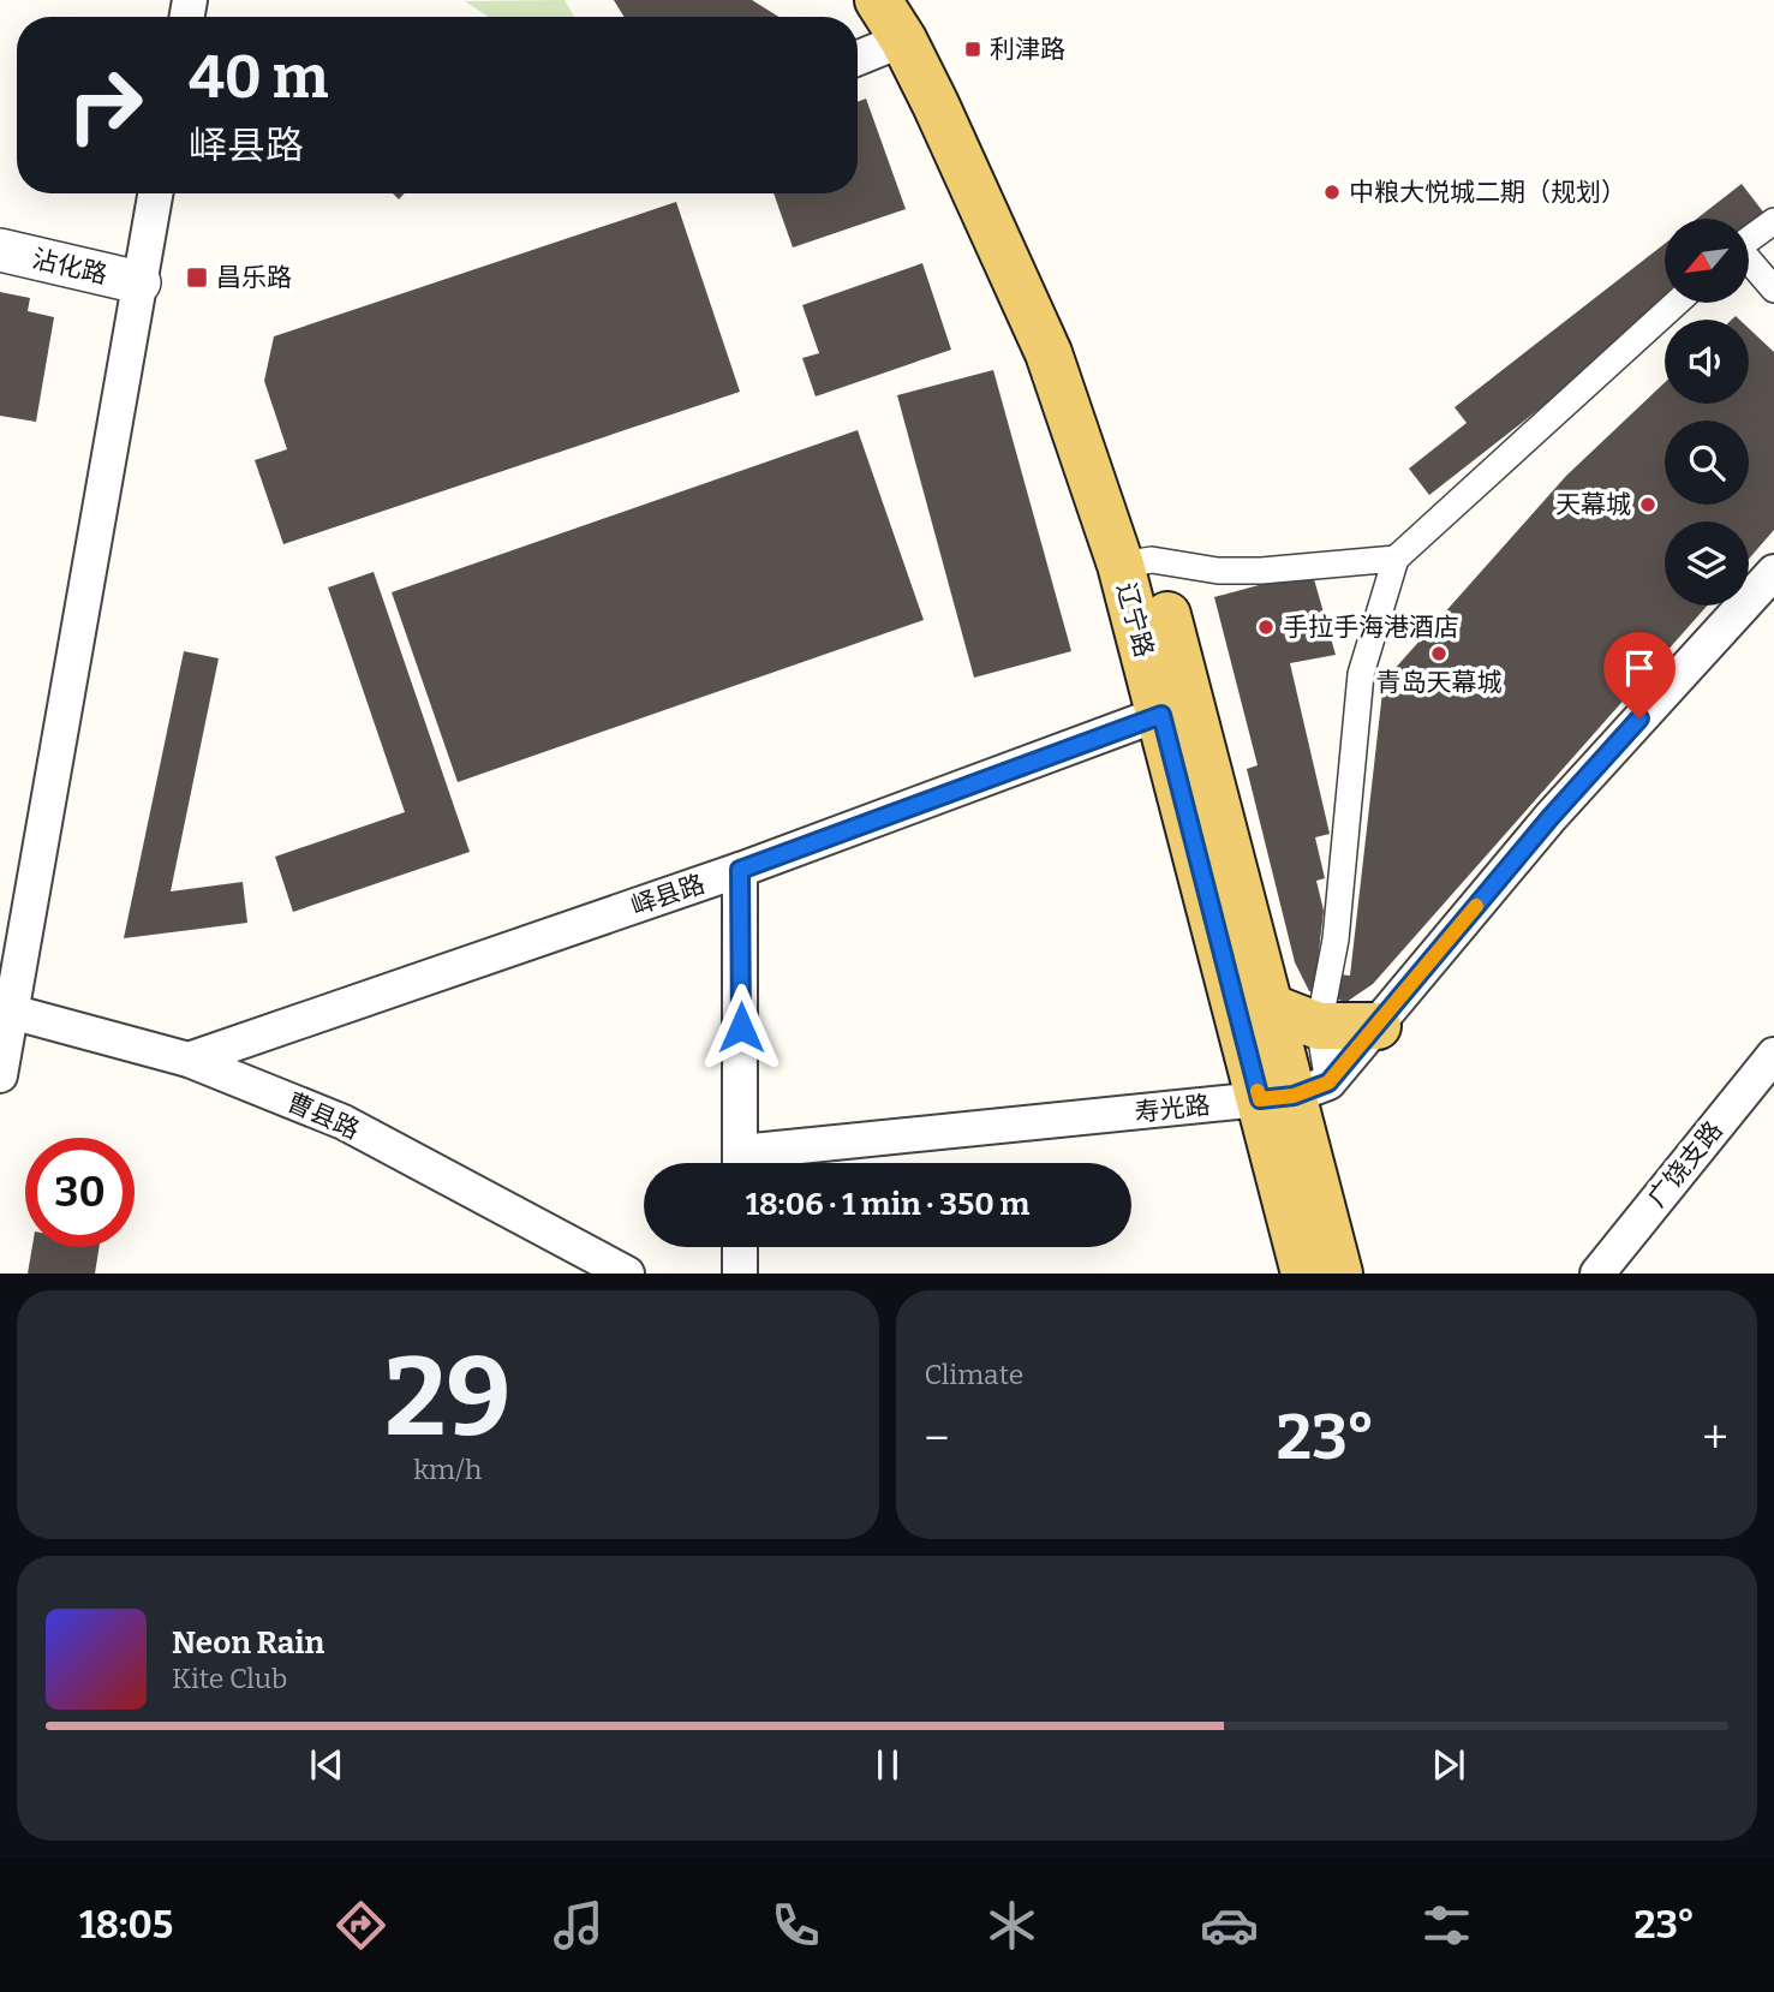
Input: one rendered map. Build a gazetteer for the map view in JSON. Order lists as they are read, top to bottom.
{
  "streets": {
    "main road": ["辽宁路"],
    "street": [
      "沾化路",
      "峄县路",
      "寿光路",
      "曹县路",
      "广饶支路"
    ]
  },
  "crossings": [
    ["辽宁路", "峄县路"],
    ["辽宁路", "寿光路"],
    ["峄县路", "曹县路"]
  ],
  "places": {
    "transit": ["利津路", "昌乐路"],
    "other": [
      "中粮大悦城二期（规划）",
      "天幕城",
      "手拉手海港酒店",
      "青岛天幕城"
    ]
  },
  "north": "bottom left",
  "page": {
    "turn": ["40 m", "峄县路"],
    "limit": "30",
    "trip": "18:06 · 1 min · 350 m",
    "tile": [
      ["29", "km/h"],
      "Climate"
    ],
    "heat": ["−", "23°", "+"],
    "song": ["Neon Rain", "Kite Club"],
    "tabs": ["18:05", "23°"]
  }
}
